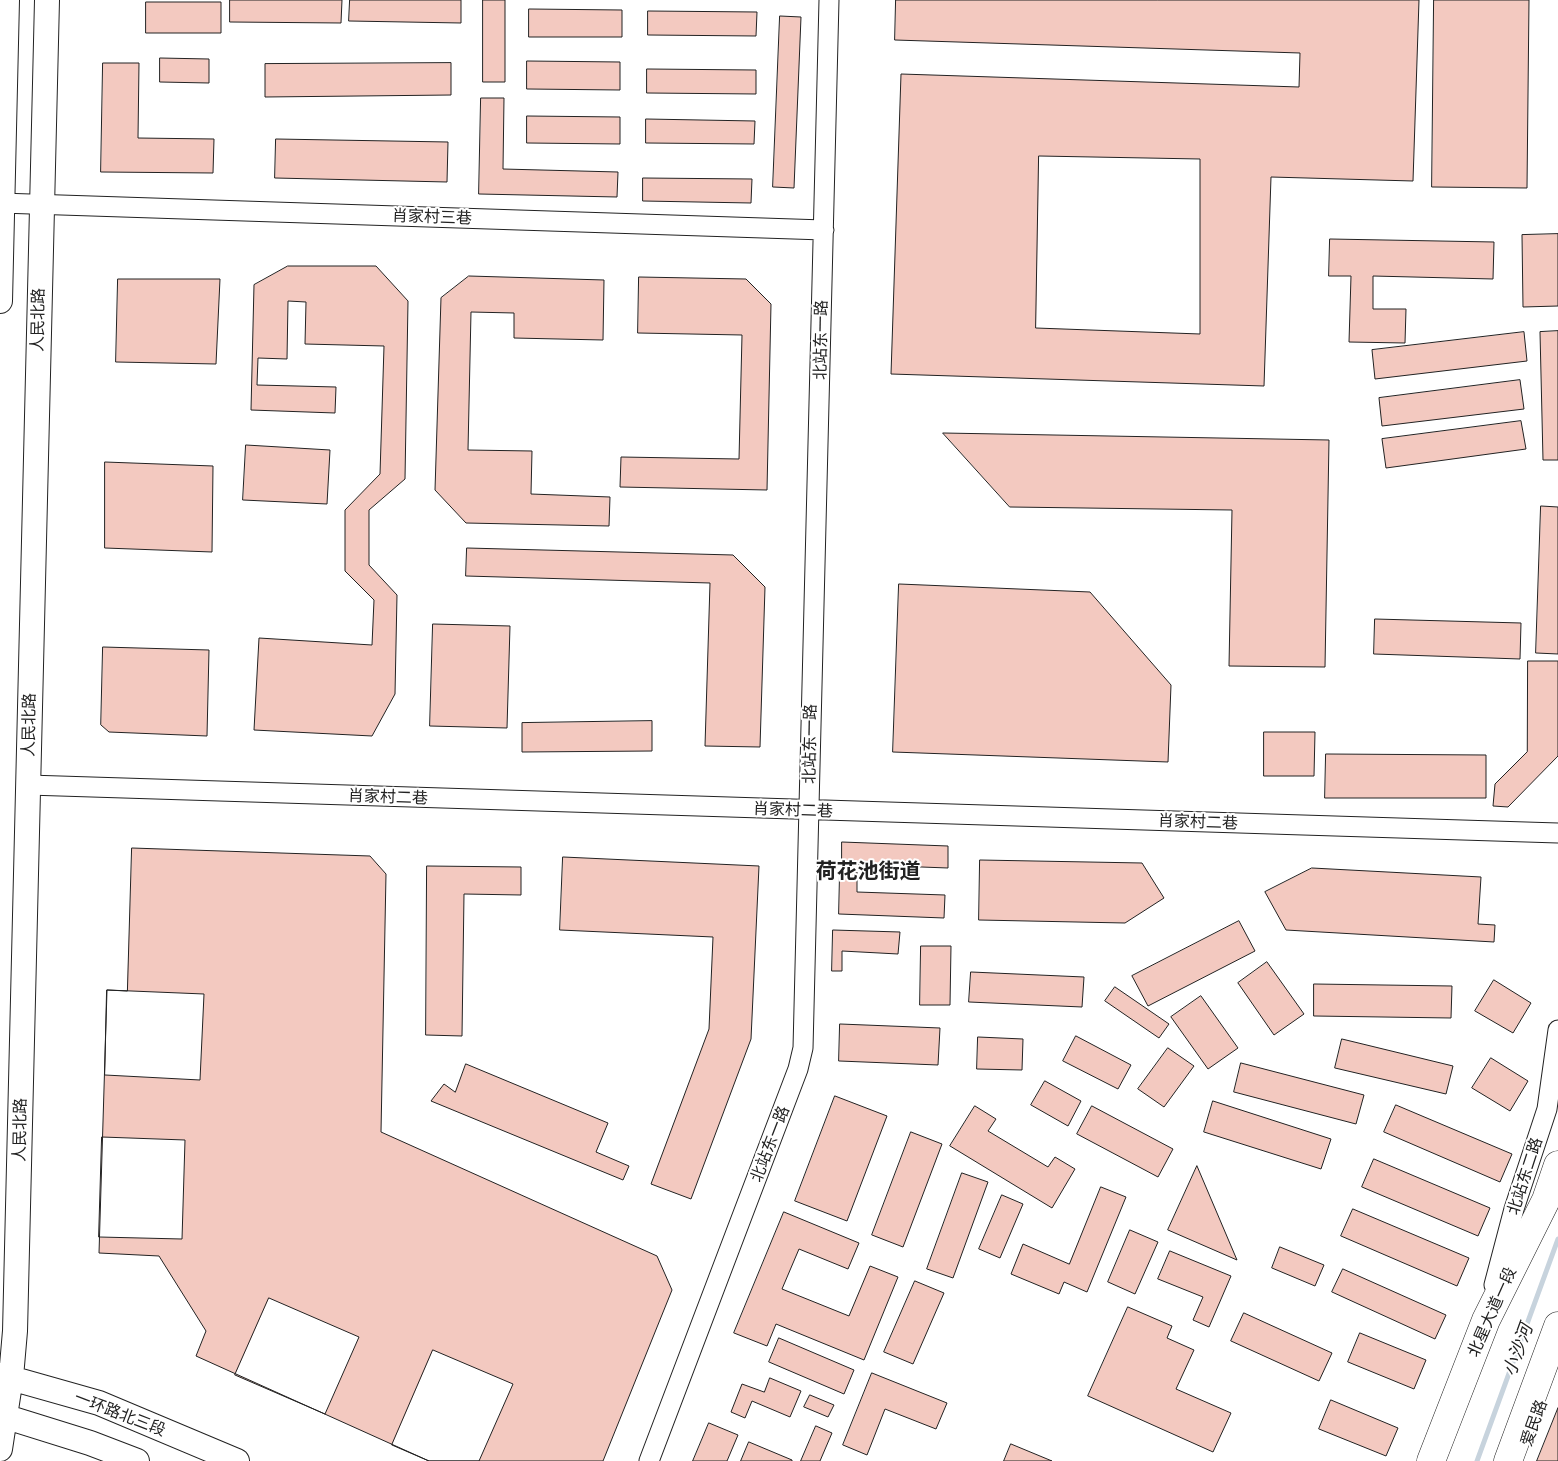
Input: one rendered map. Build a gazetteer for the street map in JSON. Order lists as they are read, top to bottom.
{
  "streets": {
    "highway": ["北星大道一段"],
    "main road": ["人民北路", "一环路北三段"],
    "street": [
      "肖家村三巷",
      "北站东一路",
      "肖家村二巷",
      "北站东二路",
      "爱民路"
    ]
  },
  "crossings": [
    ["肖家村三巷", "人民北路"],
    ["肖家村三巷", "北站东一路"],
    ["人民北路", "肖家村二巷"],
    ["人民北路", "一环路北三段"],
    ["北站东一路", "肖家村二巷"],
    ["北站东二路", "北星大道一段"]
  ],
  "districts": ["荷花池街道"],
  "water": ["小沙河"]
}
